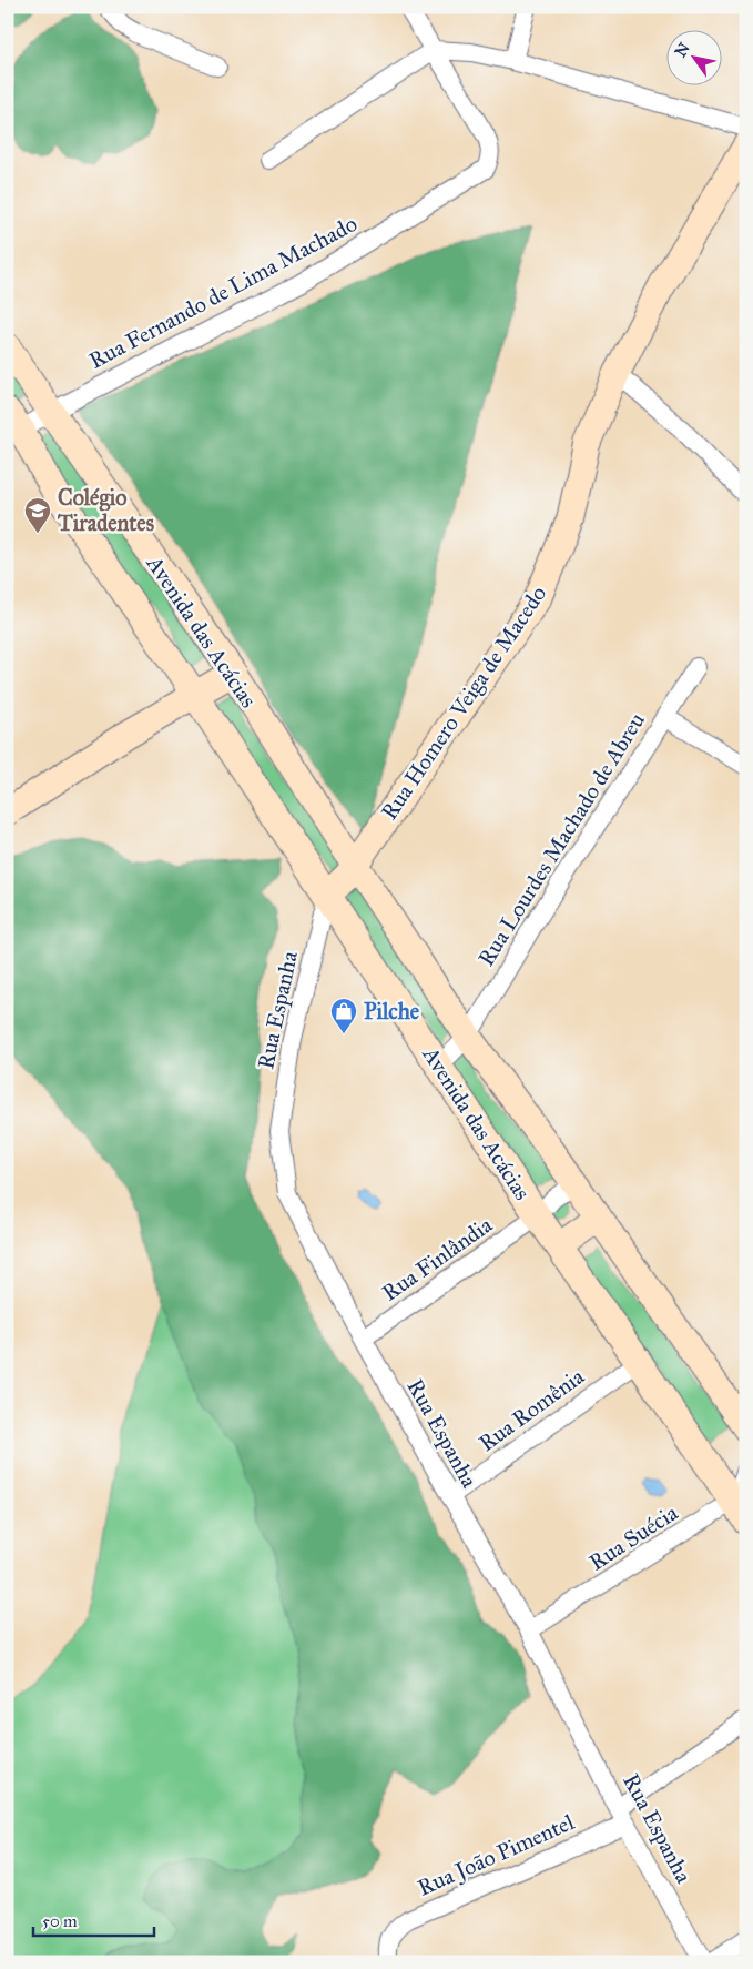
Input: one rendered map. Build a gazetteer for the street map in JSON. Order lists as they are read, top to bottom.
{
  "streets": {
    "street": [
      "Rua Fernando de Lima Machado",
      "Avenida das Acácias",
      "Rua Homero Veiga de Macedo",
      "Rua Lourdes Machado de Abreu",
      "Rua Espanha",
      "Rua Finlândia",
      "Rua Romênia",
      "Rua Suécia",
      "Rua João Pimentel"
    ]
  },
  "crossings": [
    ["Rua Fernando de Lima Machado", "Avenida das Acácias"],
    ["Avenida das Acácias", "Rua Homero Veiga de Macedo"],
    ["Avenida das Acácias", "Rua Lourdes Machado de Abreu"],
    ["Avenida das Acácias", "Rua Espanha"],
    ["Avenida das Acácias", "Rua Finlândia"],
    ["Avenida das Acácias", "Rua Romênia"],
    ["Avenida das Acácias", "Rua Suécia"],
    ["Rua Homero Veiga de Macedo", "Rua Espanha"],
    ["Rua Espanha", "Rua Finlândia"],
    ["Rua Espanha", "Rua Romênia"],
    ["Rua Espanha", "Rua Suécia"],
    ["Rua Espanha", "Rua João Pimentel"]
  ],
  "places": {
    "school or university": ["Colégio Tiradentes"],
    "shop": ["Pilche"]
  },
  "scale_bar": "50 m",
  "north": "top left"
}
